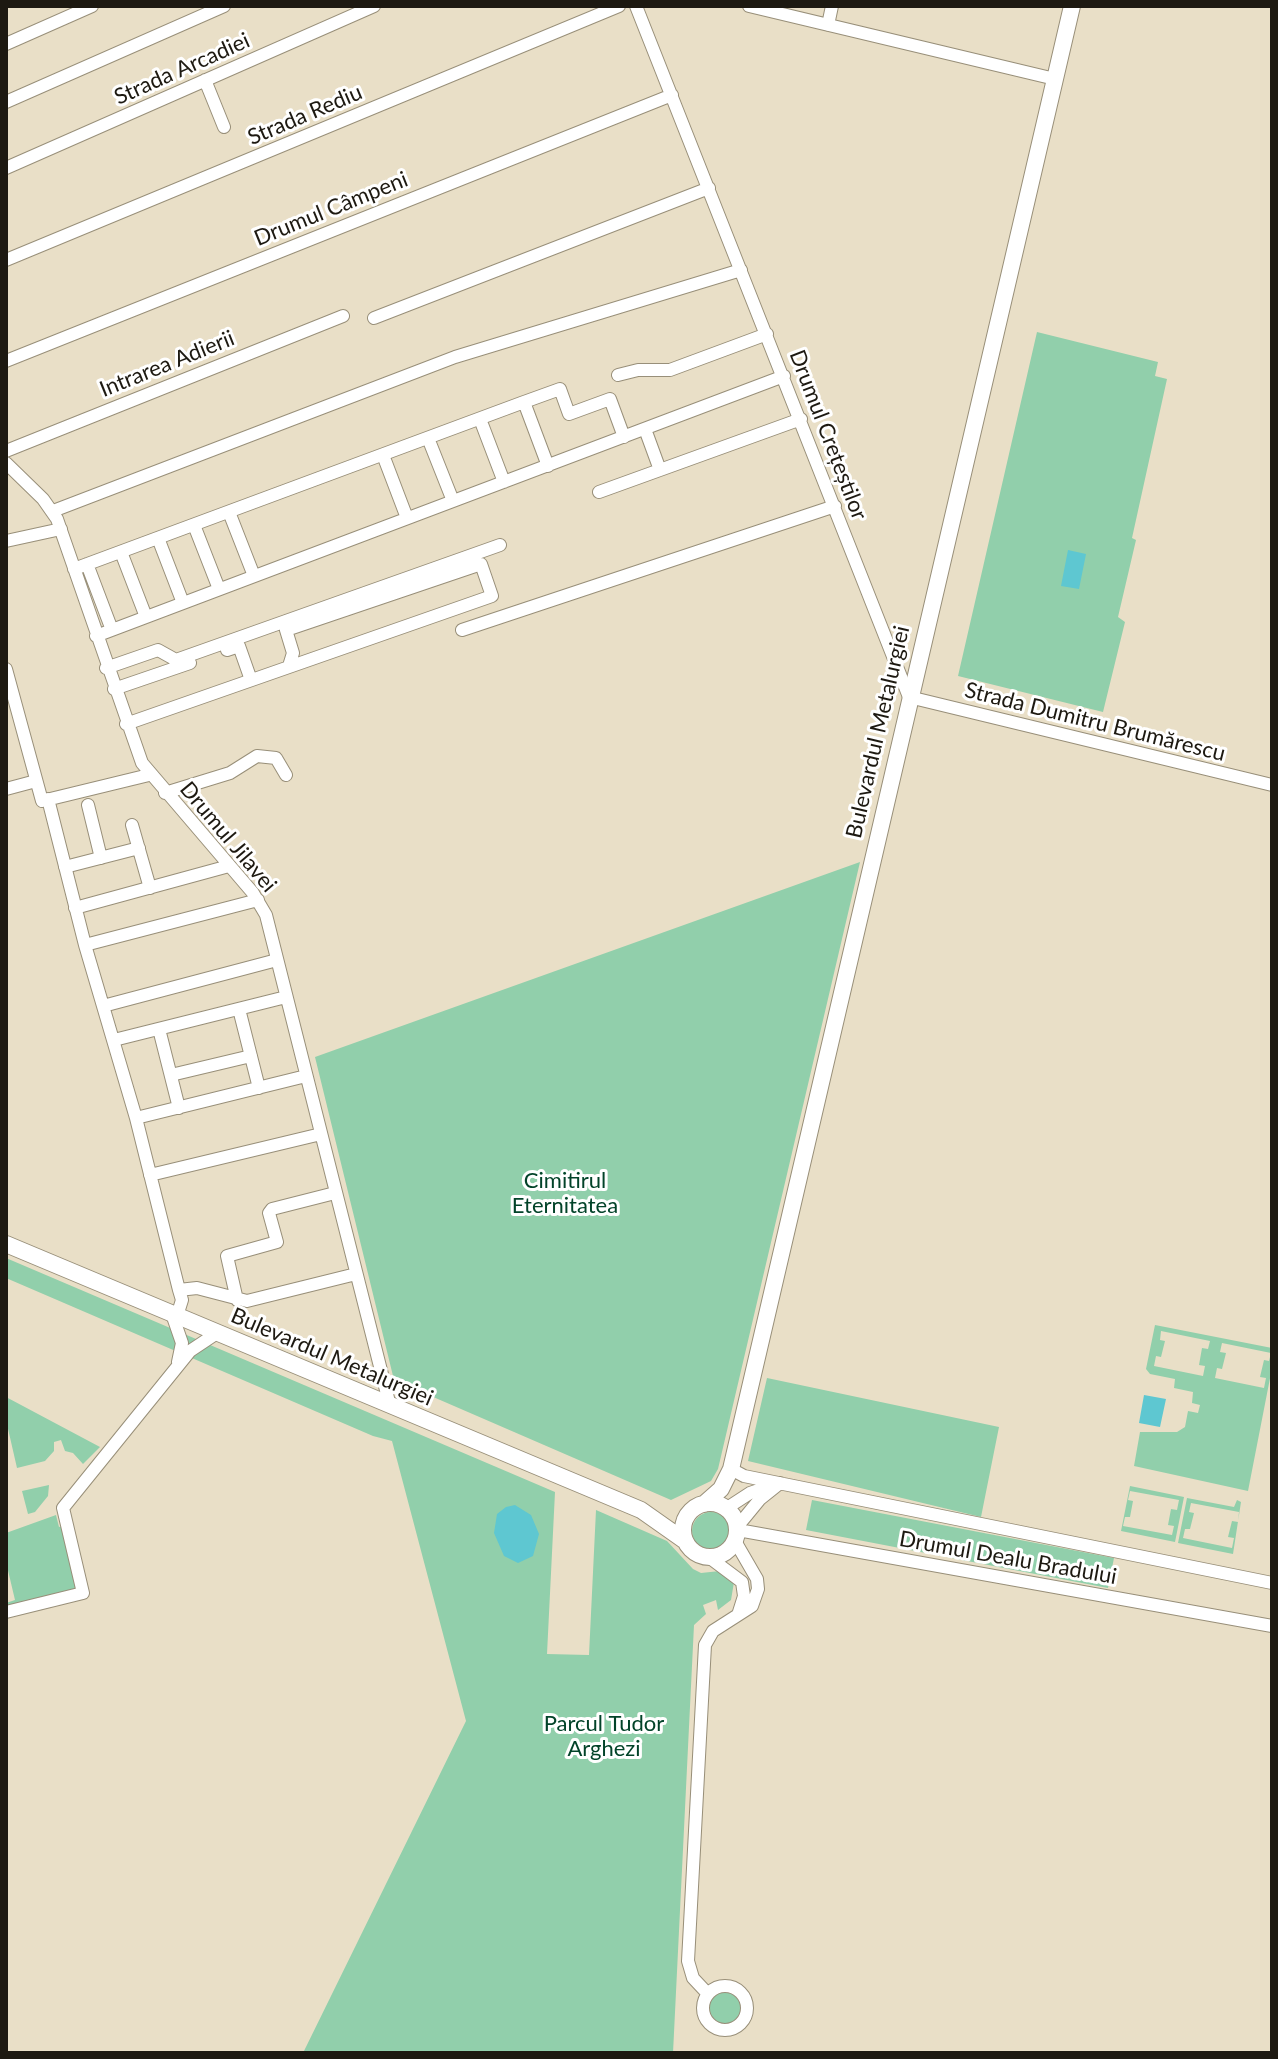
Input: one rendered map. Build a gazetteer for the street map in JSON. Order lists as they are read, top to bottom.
{
  "streets": {
    "main road": ["Bulevardul Metalurgiei"],
    "street": [
      "Strada Arcadiei",
      "Strada Rediu",
      "Drumul Câmpeni",
      "Intrarea Adierii",
      "Drumul Crețeștilor",
      "Strada Dumitru Brumărescu",
      "Drumul Jilavei",
      "Drumul Dealu Bradului"
    ]
  },
  "crossings": [
    ["Drumul Câmpeni", "Drumul Crețeștilor"],
    ["Drumul Crețeștilor", "Strada Dumitru Brumărescu"],
    ["Drumul Crețeștilor", "Bulevardul Metalurgiei"],
    ["Strada Dumitru Brumărescu", "Bulevardul Metalurgiei"],
    ["Bulevardul Metalurgiei", "Drumul Jilavei"],
    ["Bulevardul Metalurgiei", "Drumul Dealu Bradului"]
  ],
  "parks": ["Cimitirul Eternitatea", "Parcul Tudor Arghezi"]
}
